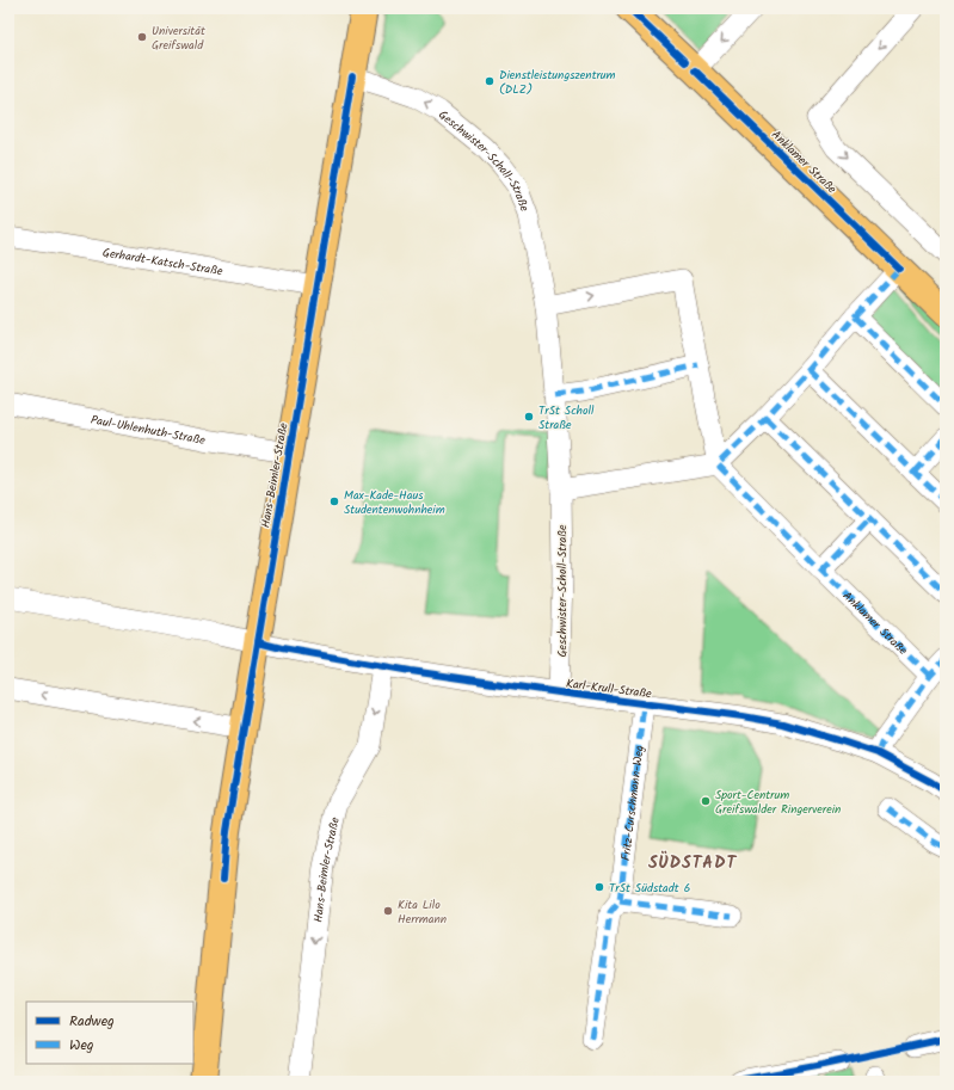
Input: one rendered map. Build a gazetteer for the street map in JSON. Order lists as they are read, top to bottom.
{
  "streets": {
    "main road": ["Anklamer Straße", "Hans-Beimler-Straße"],
    "street": [
      "Geschwister-Scholl-Straße",
      "Gerhardt-Katsch-Straße",
      "Paul-Uhlenhuth-Straße",
      "Karl-Krull-Straße",
      "Fritz-Curschmann-Weg"
    ]
  },
  "crossings": [
    ["Geschwister-Scholl-Straße", "Hans-Beimler-Straße"],
    ["Geschwister-Scholl-Straße", "Karl-Krull-Straße"],
    ["Gerhardt-Katsch-Straße", "Hans-Beimler-Straße"],
    ["Paul-Uhlenhuth-Straße", "Hans-Beimler-Straße"],
    ["Hans-Beimler-Straße", "Karl-Krull-Straße"],
    ["Karl-Krull-Straße", "Fritz-Curschmann-Weg"]
  ],
  "one_way": ["Geschwister-Scholl-Straße"],
  "districts": ["SÜDSTADT"],
  "places": [
    "Universität Greifswald",
    "Dienstleistungszentrum (DLZ)",
    "TrSt Scholl Straße",
    "Max-Kade-Haus Studentenwohnheim",
    "Sport-Centrum Greifswalder Ringerverein",
    "TrSt Südstadt 6",
    "Kita Lilo Herrmann"
  ],
  "legend": ["Radweg", "Weg"]
}
